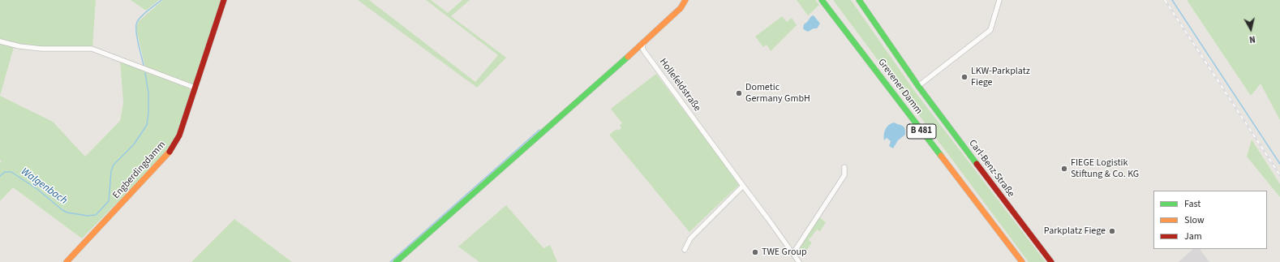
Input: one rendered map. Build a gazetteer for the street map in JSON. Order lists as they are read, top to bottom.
{
  "streets": {
    "street": [
      "Hollefeldstraße",
      "Grevener Damm",
      "B 481",
      "Carl-Benz-Straße",
      "Engberdingdamm"
    ]
  },
  "water": ["Walgenbach"],
  "places": [
    "LKW-Parkplatz Fiege",
    "Dometic Germany GmbH",
    "FIEGE Logistik Stiftung & Co. KG",
    "Parkplatz Fiege",
    "TWE Group"
  ],
  "legend": ["Fast", "Slow", "Jam"],
  "north": "bottom"
}
